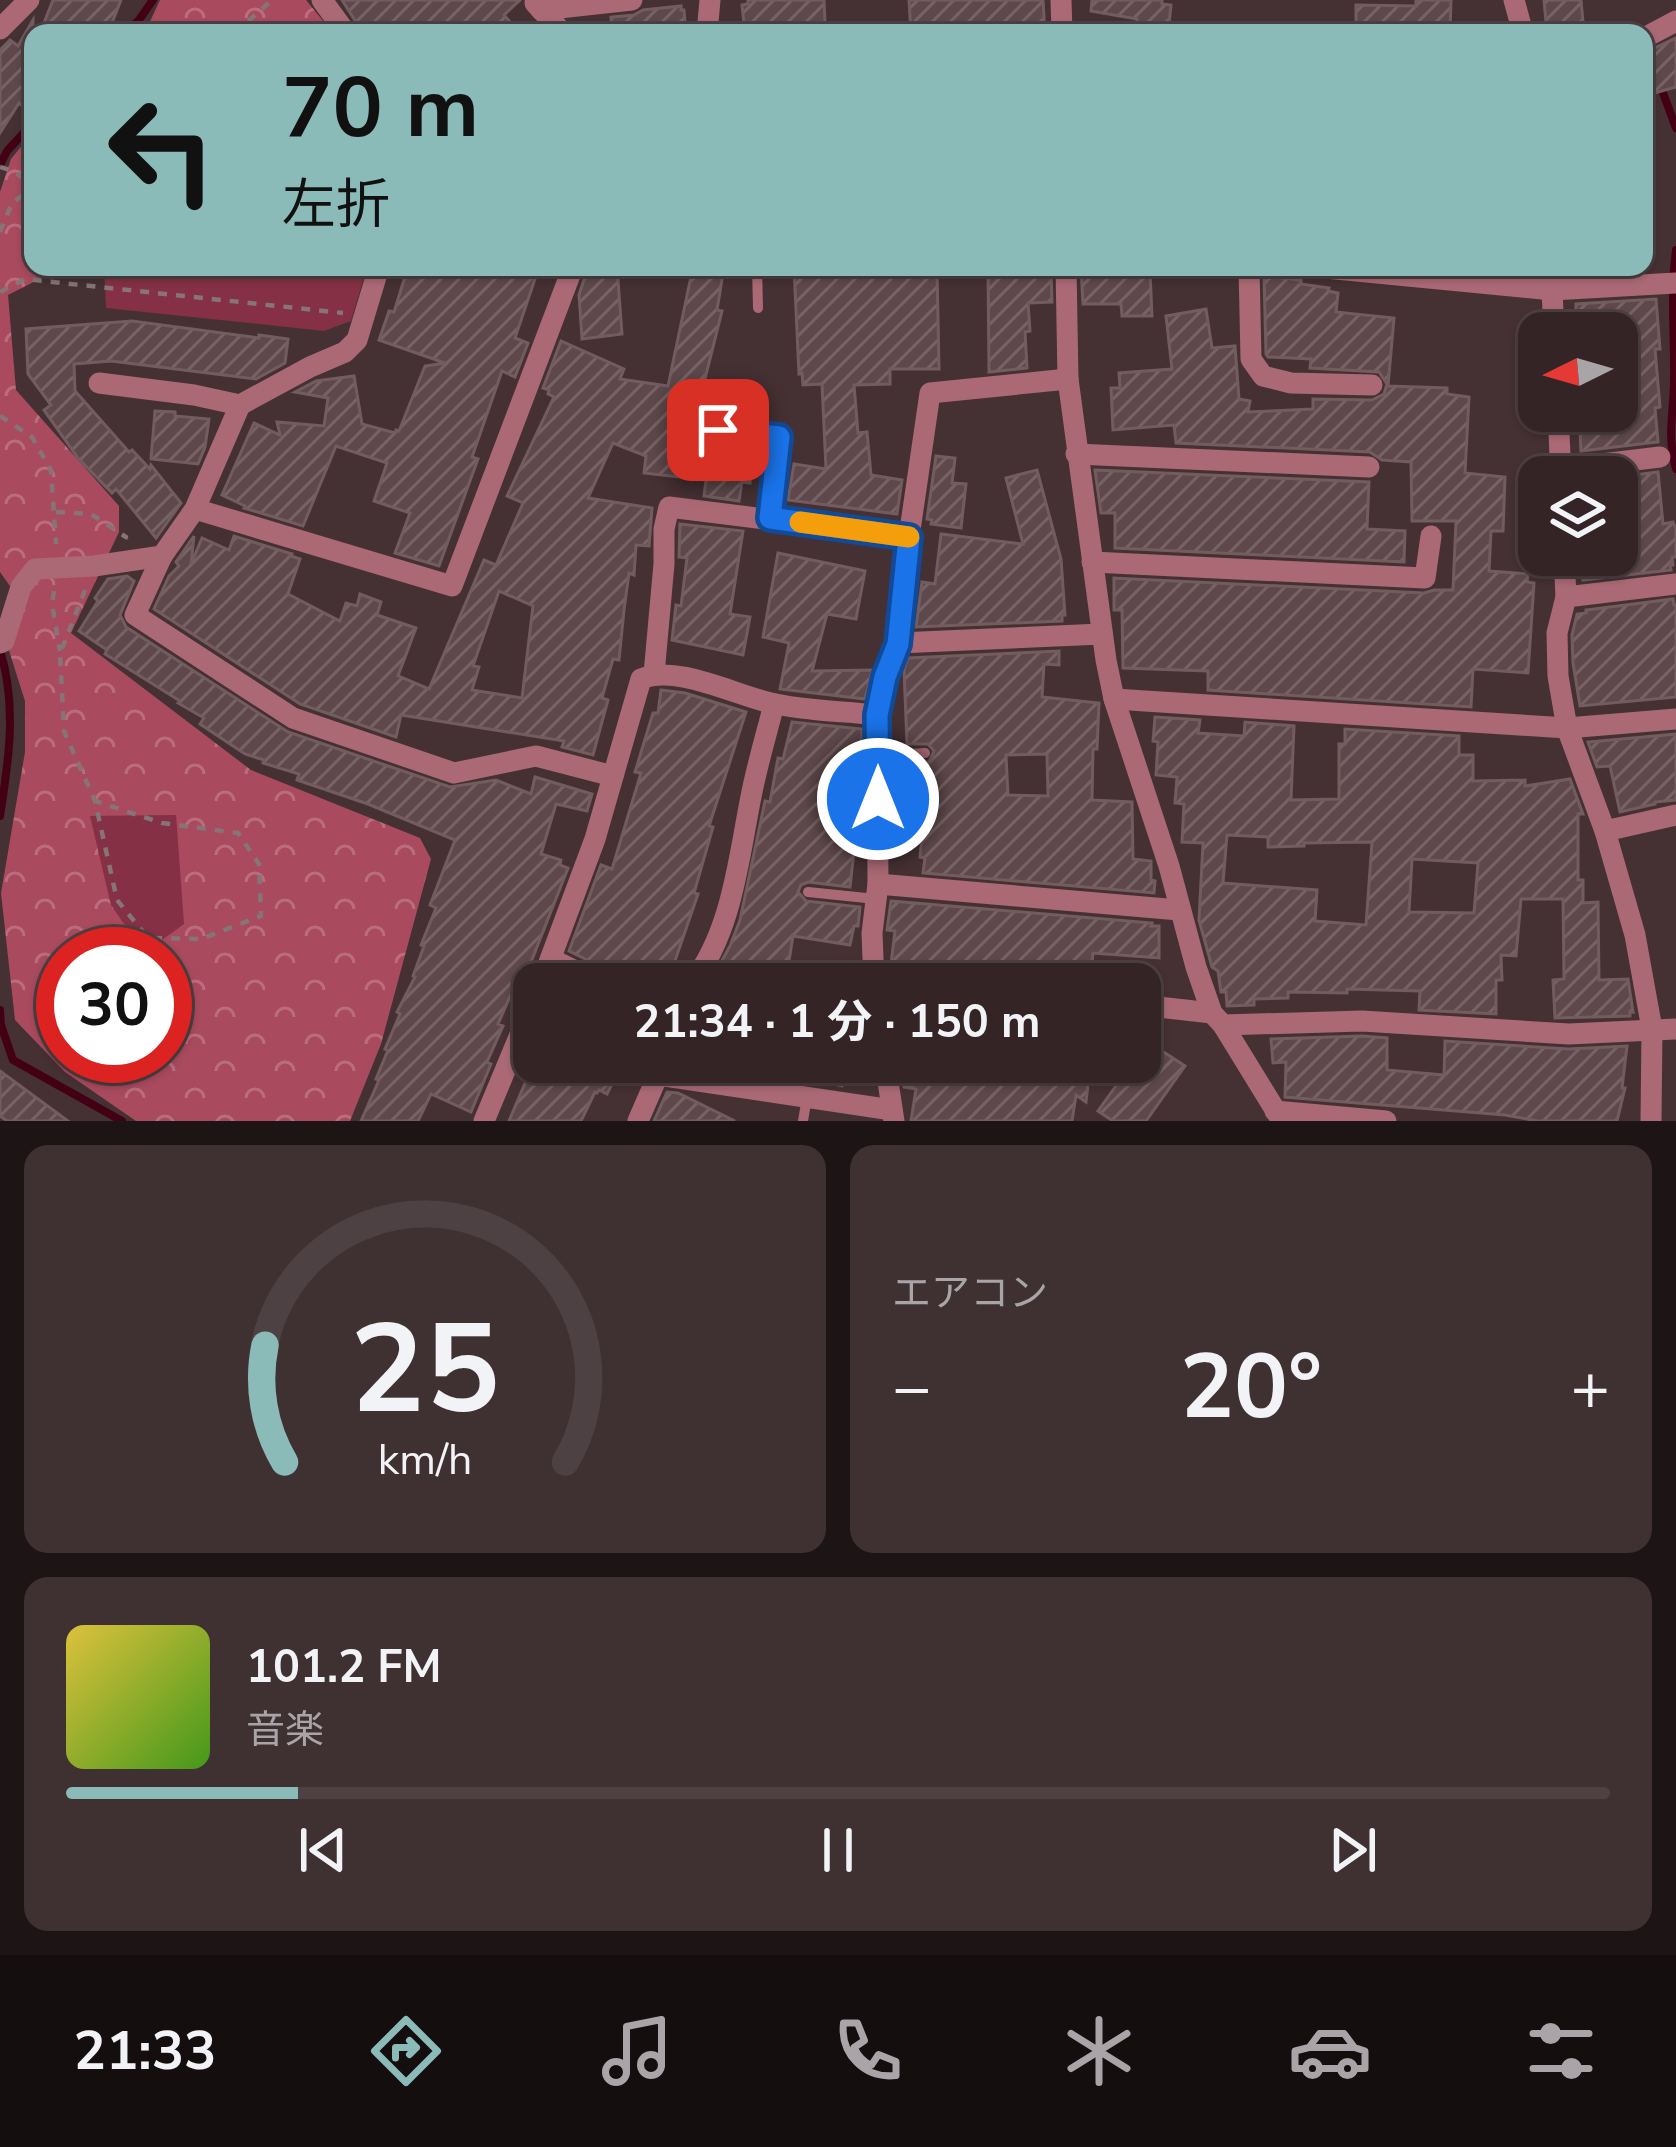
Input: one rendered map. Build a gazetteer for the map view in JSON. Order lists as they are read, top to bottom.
{
  "north": "left",
  "page": {
    "turn": ["70 m", "左折"],
    "limit": "30",
    "trip": "21:34 · 1 分 · 150 m",
    "tile": "エアコン",
    "heat": ["−", "20°", "+"],
    "song": ["101.2 FM", "音楽"],
    "tabs": "21:33",
    "gauge": ["25", "km/h"]
  }
}
